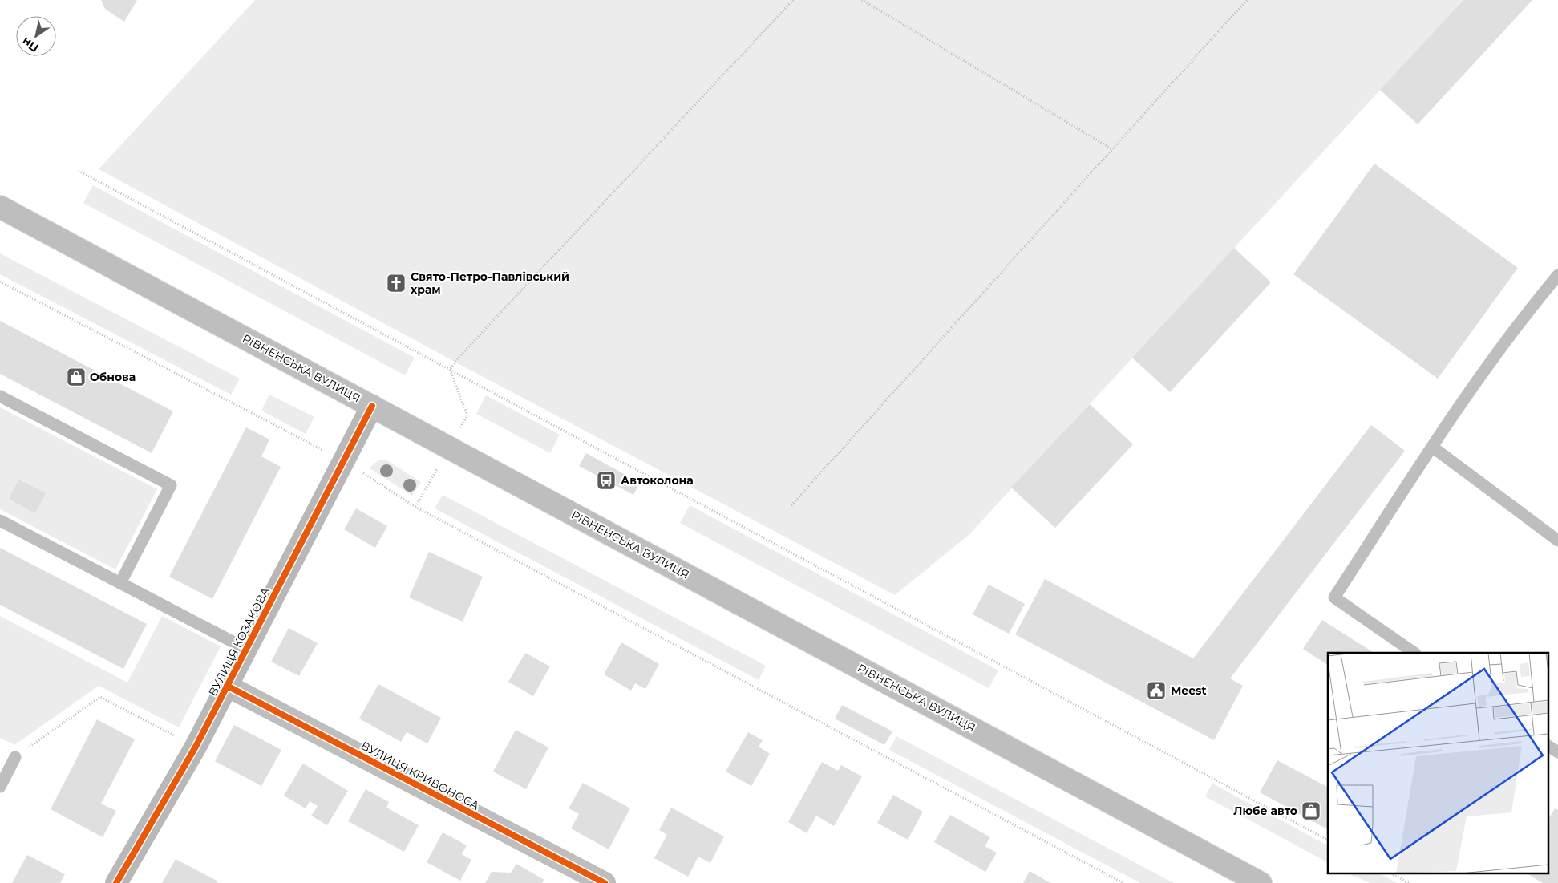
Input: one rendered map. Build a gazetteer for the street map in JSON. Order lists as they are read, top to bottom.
{
  "streets": {
    "main road": ["РІВНЕНСЬКА ВУЛИЦЯ", "ВУЛИЦЯ КРИВОНОСА"],
    "street": ["ВУЛИЦЯ КОЗАКОВА"]
  },
  "crossings": [
    ["РІВНЕНСЬКА ВУЛИЦЯ", "ВУЛИЦЯ КОЗАКОВА"],
    ["ВУЛИЦЯ КОЗАКОВА", "ВУЛИЦЯ КРИВОНОСА"]
  ],
  "places": {
    "church": ["Свято-Петро-Павлівський храм"],
    "shop": ["Обнова", "Любе авто"],
    "bus stop": ["Автоколона"],
    "public building": ["Meest"]
  },
  "north": "bottom left"
}
